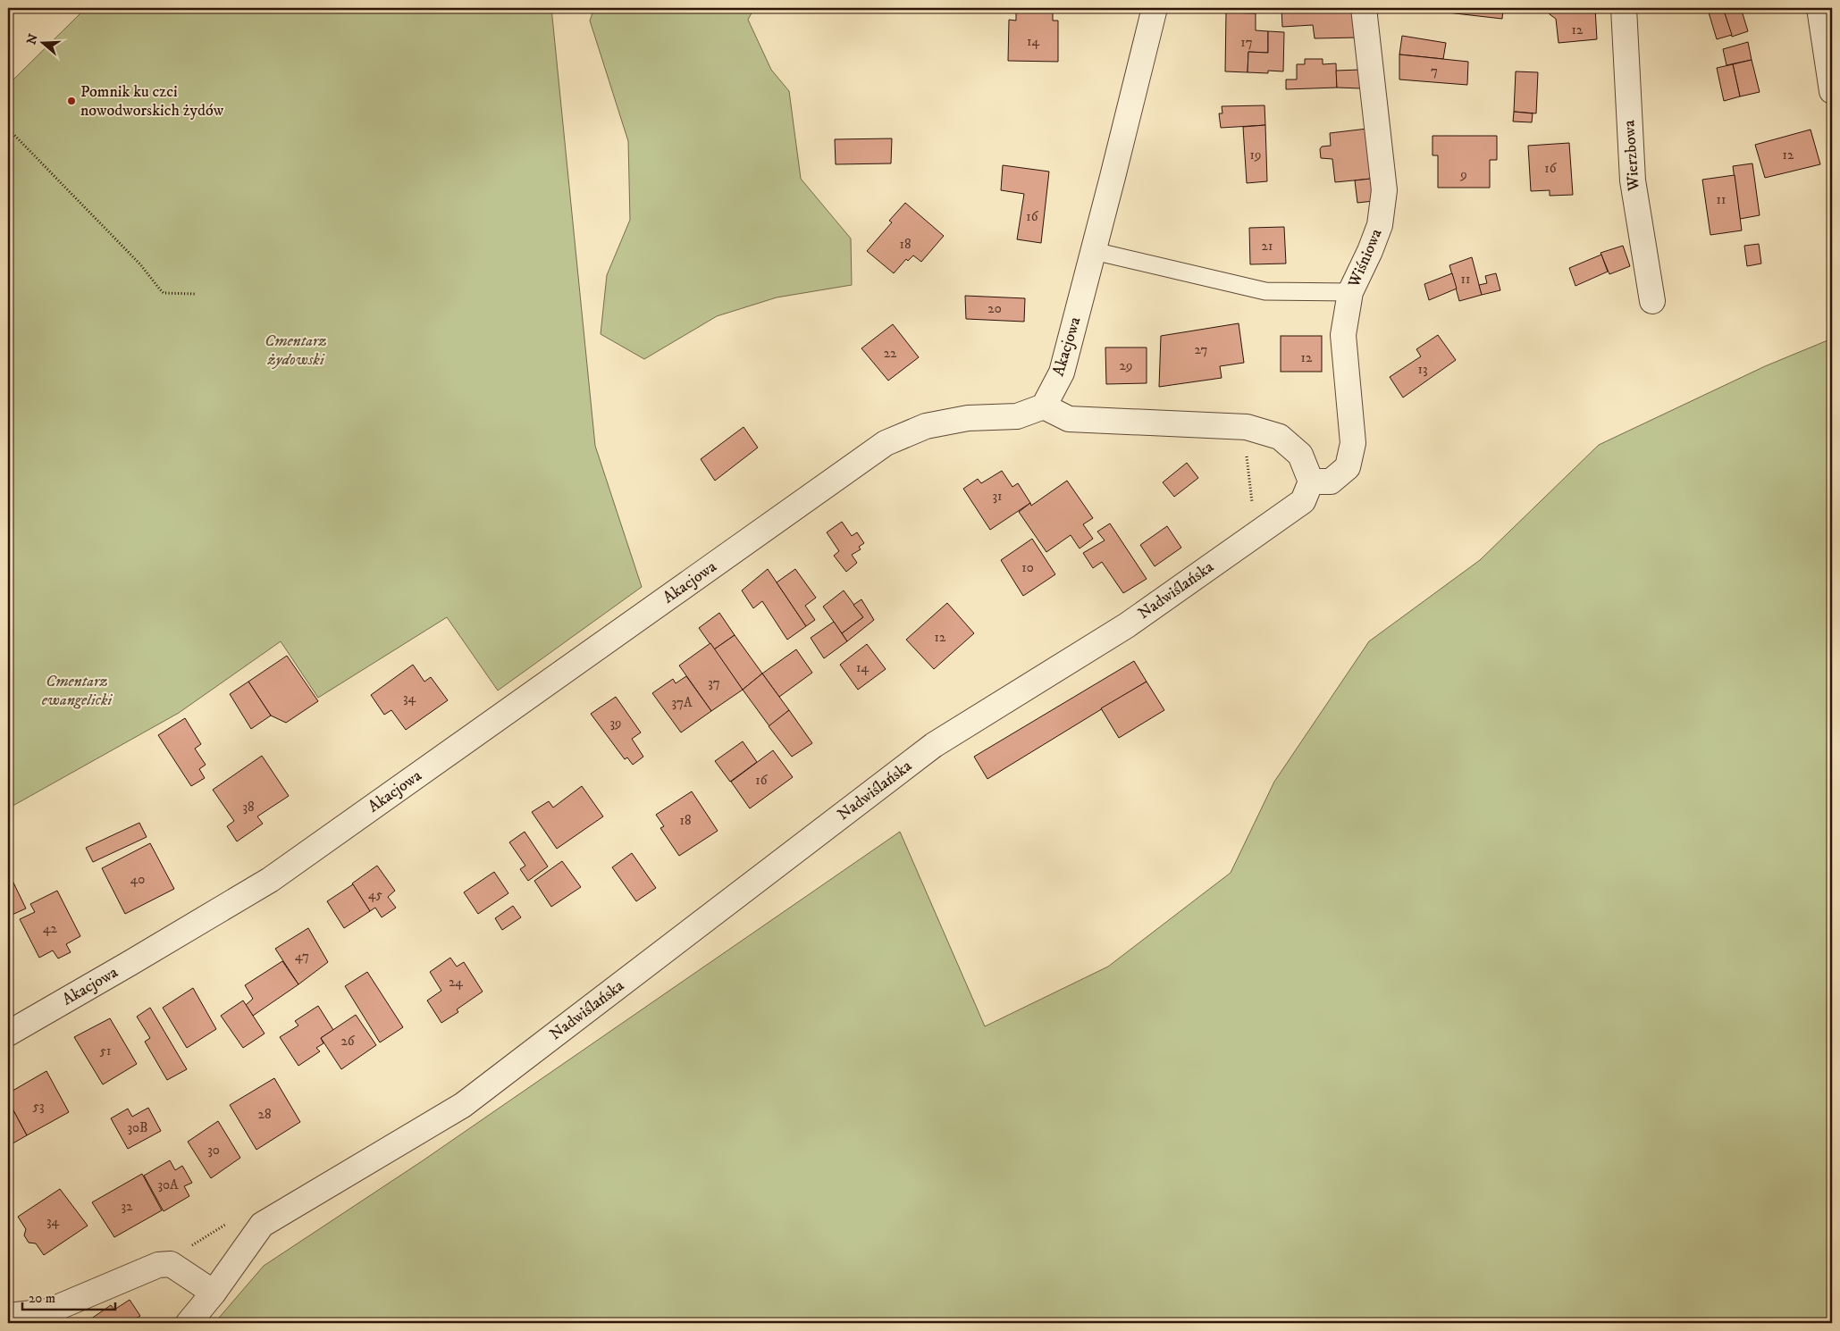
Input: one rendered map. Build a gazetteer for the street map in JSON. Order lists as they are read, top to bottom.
{
  "streets": {
    "street": [
      "Wierzbowa",
      "Wiśniowa",
      "Akacjowa",
      "Nadwiślańska"
    ]
  },
  "crossings": [
    ["Wiśniowa", "Nadwiślańska"]
  ],
  "parks": ["Cmentarz żydowski", "Cmentarz ewangelicki"],
  "places": ["Pomnik ku czci nowodworskich żydów"],
  "house_numbers": [
    "12",
    "14",
    "17",
    "7",
    "19",
    "12",
    "16",
    "9",
    "11",
    "16",
    "18",
    "21",
    "11",
    "20",
    "27",
    "22",
    "12",
    "29",
    "13",
    "31",
    "10",
    "12",
    "14",
    "37",
    "34",
    "37A",
    "39",
    "16",
    "38",
    "18",
    "40",
    "45",
    "42",
    "47",
    "24",
    "26",
    "51",
    "53",
    "28",
    "30B",
    "30",
    "30A",
    "32",
    "34"
  ],
  "scale_bar": "20 m",
  "north": "left"
}
